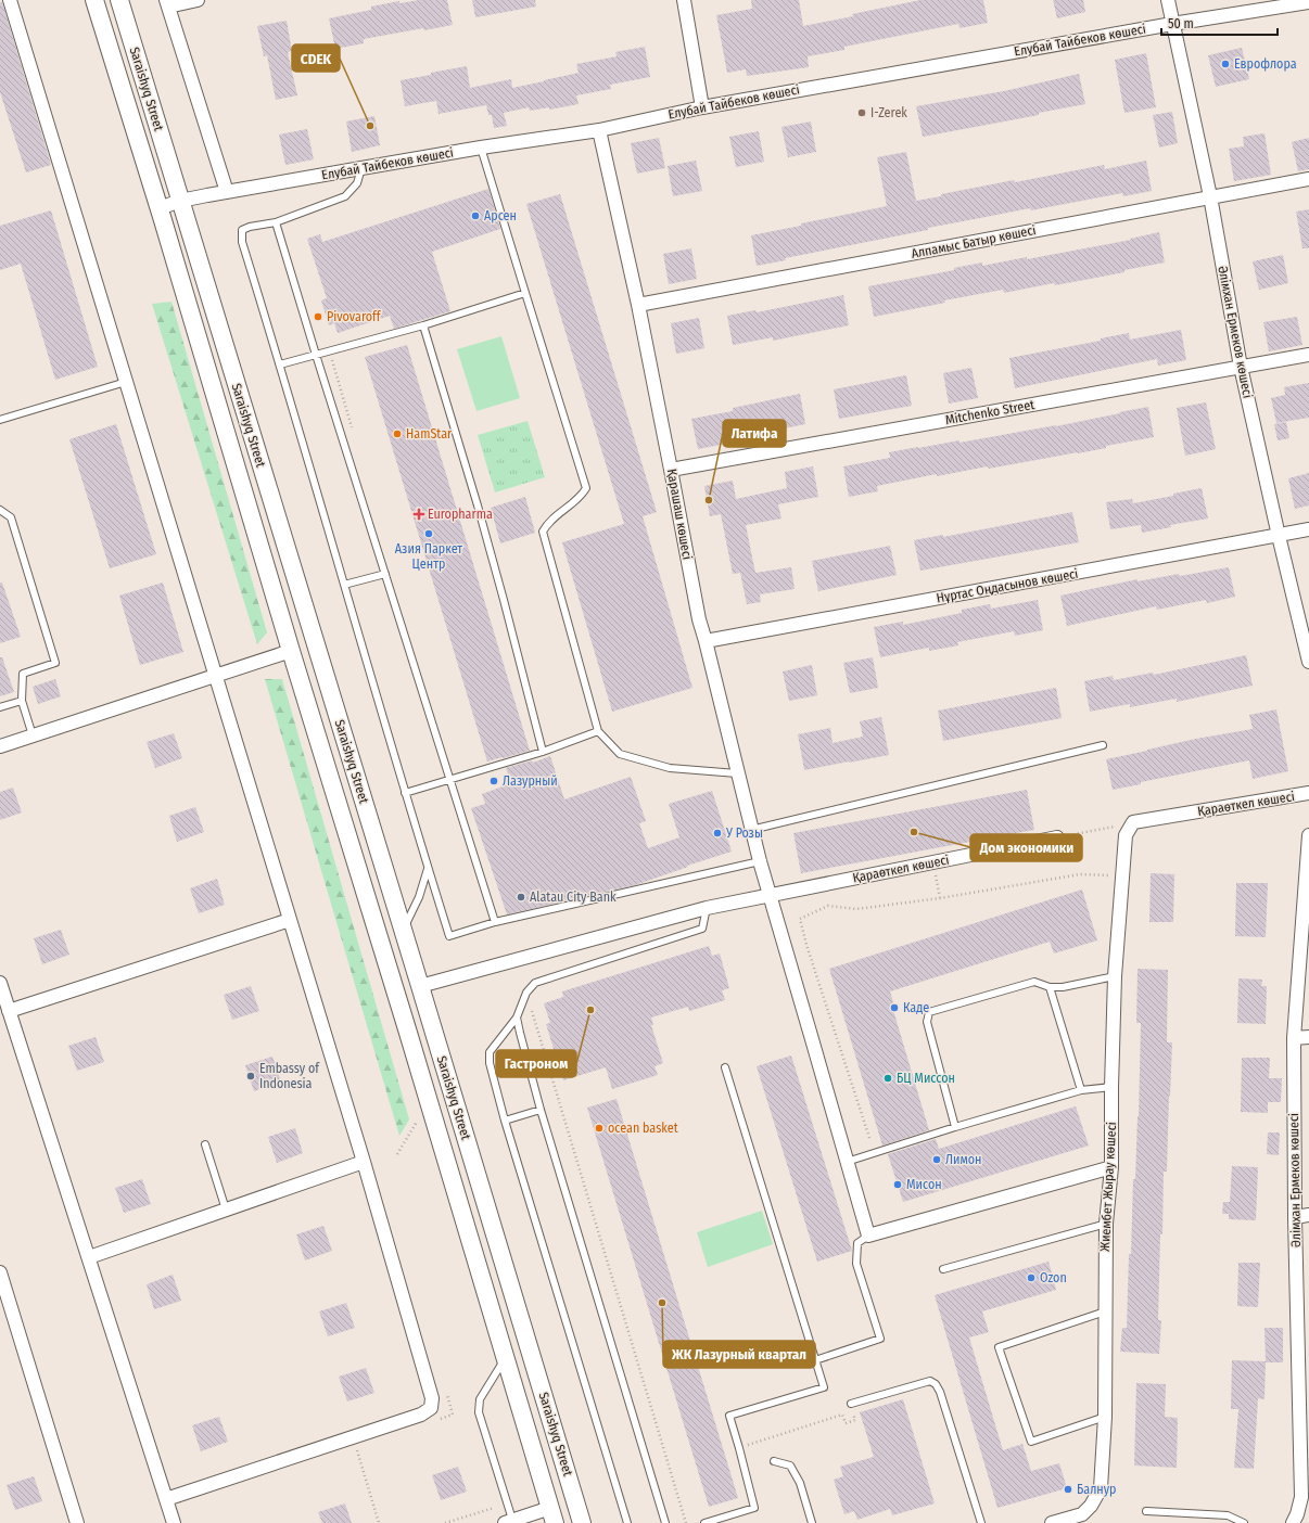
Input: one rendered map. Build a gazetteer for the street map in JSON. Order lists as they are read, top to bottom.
{
  "streets": {
    "main road": ["Saraishyq Street"],
    "street": [
      "Елубай Тайбеков көшесі",
      "Алпамыс Батыр көшесі",
      "Әлімхан Ермеков көшесі",
      "Mitchenko Street",
      "Қарашаш көшесі",
      "Нұртас Оңдасынов көшесі",
      "Қараөткел көшесі",
      "Жиембет Жырау көшесі"
    ]
  },
  "crossings": [
    ["Елубай Тайбеков көшесі", "Saraishyq Street"],
    ["Елубай Тайбеков көшесі", "Әлімхан Ермеков көшесі"],
    ["Елубай Тайбеков көшесі", "Қарашаш көшесі"],
    ["Saraishyq Street", "Қараөткел көшесі"],
    ["Алпамыс Батыр көшесі", "Әлімхан Ермеков көшесі"],
    ["Алпамыс Батыр көшесі", "Қарашаш көшесі"],
    ["Әлімхан Ермеков көшесі", "Mitchenko Street"],
    ["Әлімхан Ермеков көшесі", "Нұртас Оңдасынов көшесі"],
    ["Mitchenko Street", "Қарашаш көшесі"],
    ["Қарашаш көшесі", "Нұртас Оңдасынов көшесі"],
    ["Қарашаш көшесі", "Қараөткел көшесі"],
    ["Қараөткел көшесі", "Жиембет Жырау көшесі"]
  ],
  "places": {
    "other": [
      "Еврофлора",
      "I-Zerek",
      "CDEK",
      "Арсен",
      "Pivovaroff",
      "HamStar",
      "Латифа",
      "Азия Паркет Центр",
      "Лазурный",
      "Дом экономики",
      "У Розы",
      "Alatau City Bank",
      "Каде",
      "Гастроном",
      "Embassy of Indonesia",
      "БЦ Миссон",
      "ocean basket",
      "Лимон",
      "Мисон",
      "Ozon",
      "ЖК Лазурный квартал",
      "Балнур"
    ],
    "health": ["Europharma"]
  },
  "scale_bar": "50 m"
}
